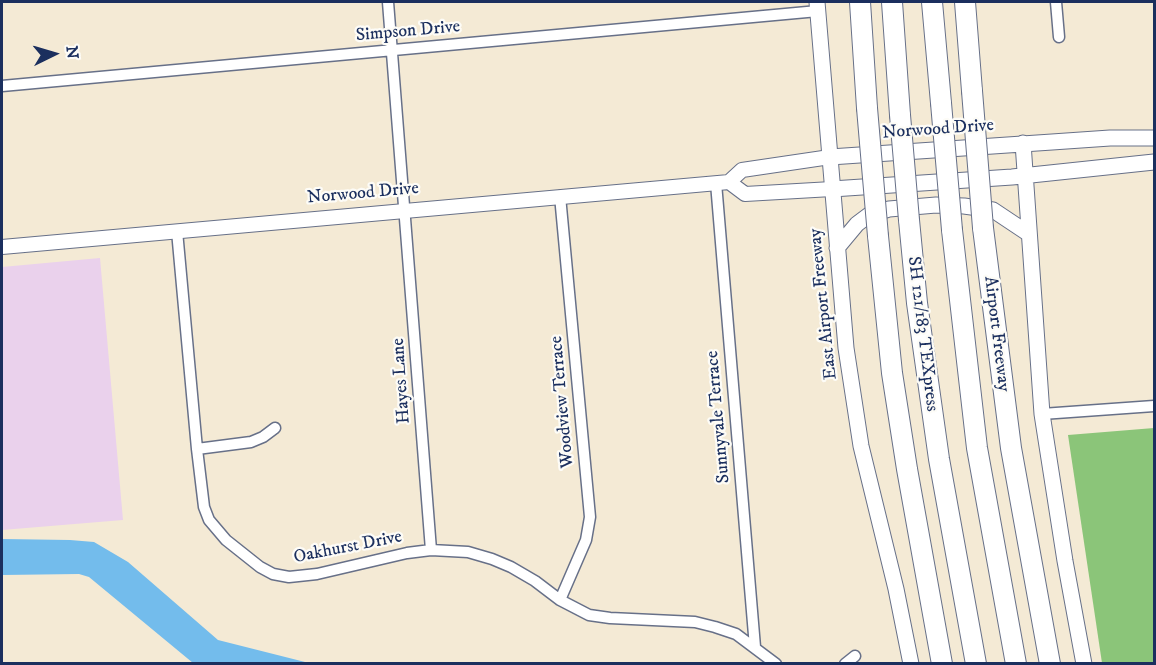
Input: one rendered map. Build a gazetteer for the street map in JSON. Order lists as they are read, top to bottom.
{
  "streets": {
    "highway": ["SH 121/183 TEXpress", "Airport Freeway"],
    "main road": ["Norwood Drive", "East Airport Freeway"],
    "street": [
      "Simpson Drive",
      "Hayes Lane",
      "Woodview Terrace",
      "Sunnyvale Terrace",
      "Oakhurst Drive"
    ]
  },
  "crossings": [
    ["Simpson Drive", "Hayes Lane"],
    ["Norwood Drive", "East Airport Freeway"],
    ["Norwood Drive", "Airport Freeway"],
    ["Norwood Drive", "Hayes Lane"],
    ["Norwood Drive", "Woodview Terrace"],
    ["Norwood Drive", "Sunnyvale Terrace"],
    ["Norwood Drive", "Oakhurst Drive"],
    ["Hayes Lane", "Oakhurst Drive"],
    ["Woodview Terrace", "Oakhurst Drive"],
    ["Sunnyvale Terrace", "Oakhurst Drive"]
  ],
  "north": "right"
}
